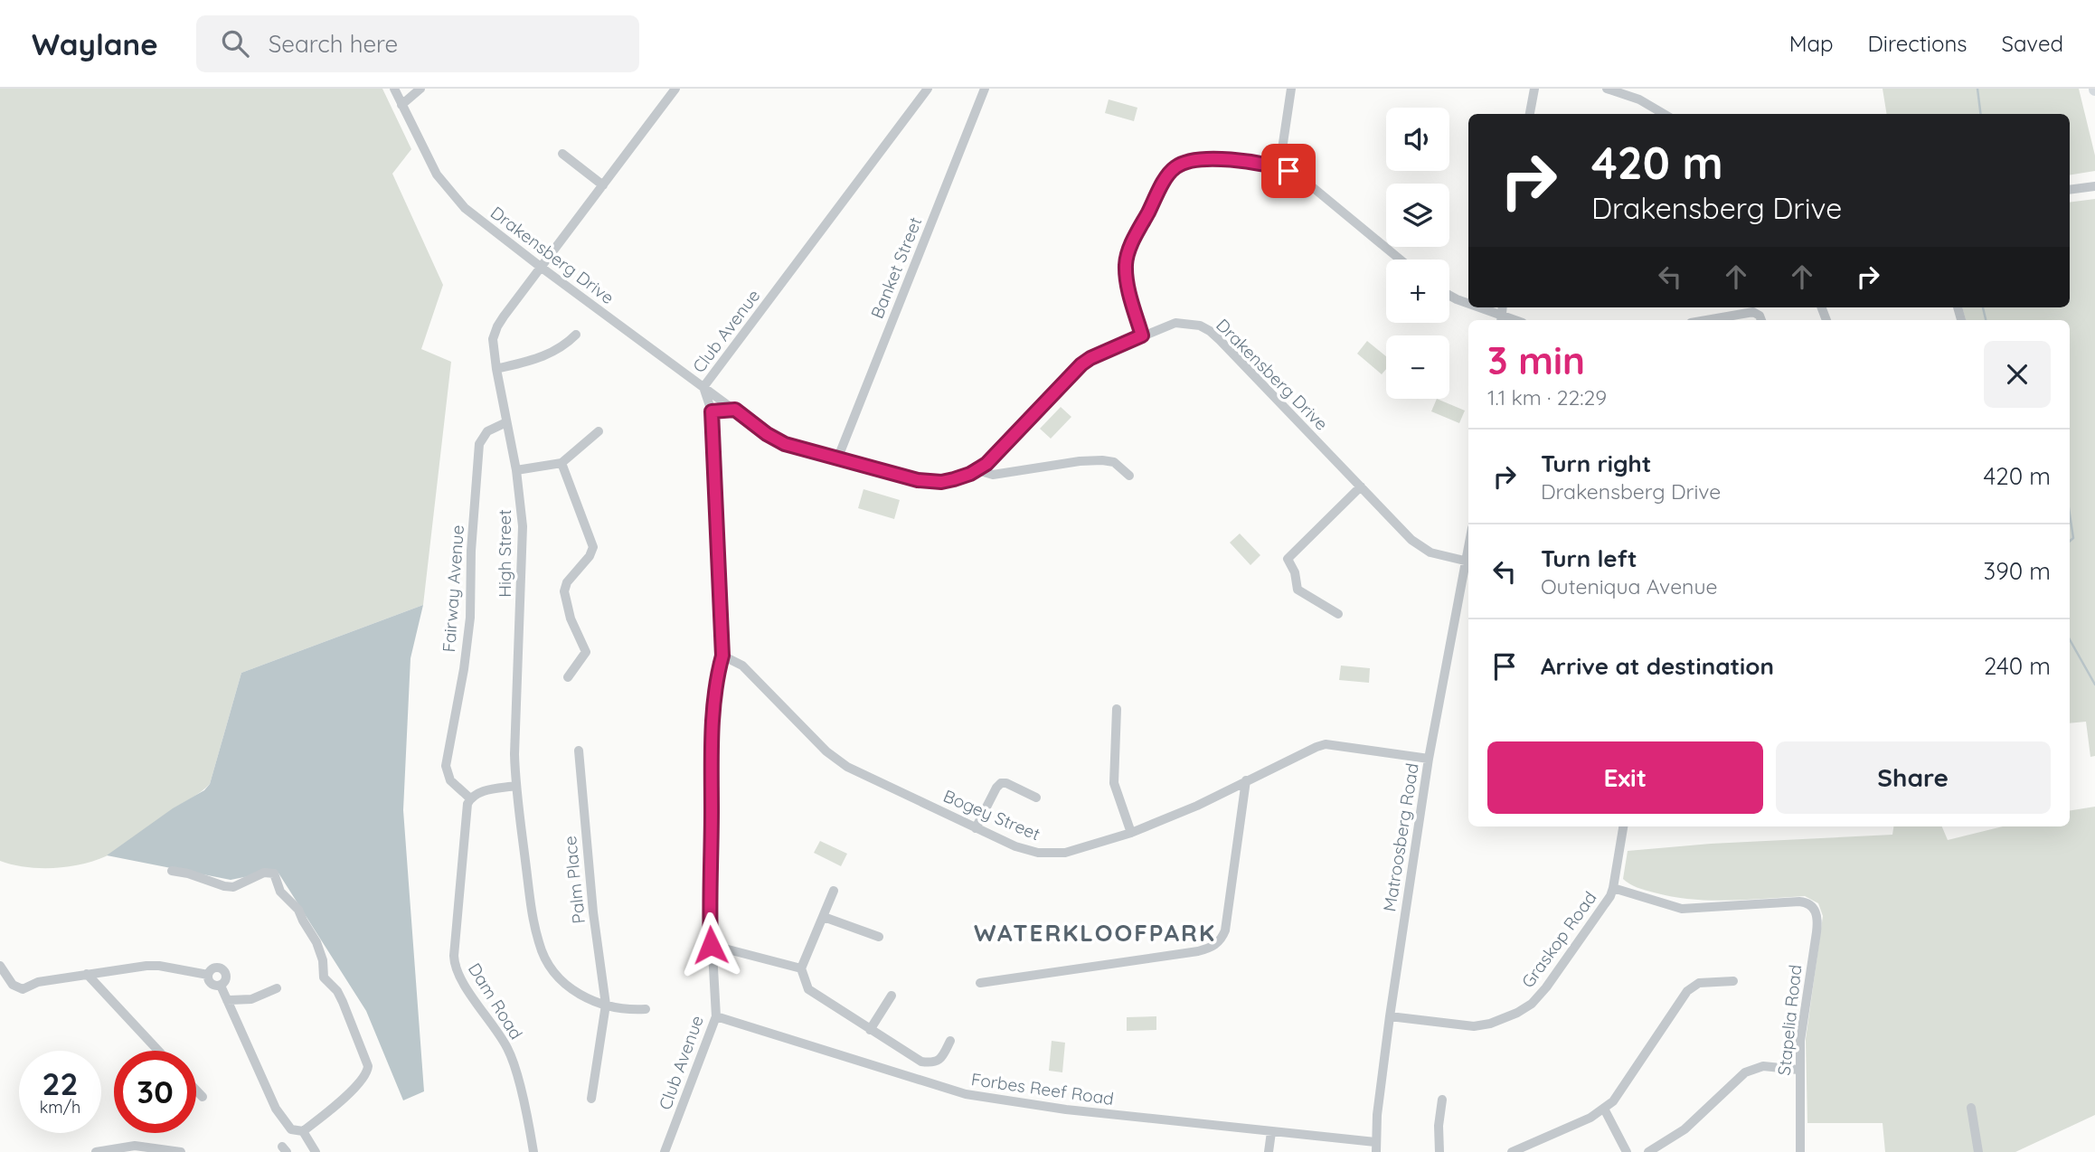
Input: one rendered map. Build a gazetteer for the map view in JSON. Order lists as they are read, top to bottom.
{
  "streets": {
    "street": [
      "Drakensberg Drive",
      "Banket Street",
      "Club Avenue",
      "High Street",
      "Fairway Avenue",
      "Bogey Street",
      "Matroosberg Road",
      "Palm Place",
      "Graskop Road",
      "Dam Road",
      "Stapelia Road",
      "Forbes Reef Road"
    ]
  },
  "crossings": [
    ["Drakensberg Drive", "Banket Street"],
    ["Drakensberg Drive", "Club Avenue"],
    ["Drakensberg Drive", "High Street"],
    ["Club Avenue", "Bogey Street"],
    ["Club Avenue", "Forbes Reef Road"],
    ["High Street", "Fairway Avenue"],
    ["High Street", "Palm Place"],
    ["Fairway Avenue", "Dam Road"],
    ["Bogey Street", "Matroosberg Road"],
    ["Matroosberg Road", "Graskop Road"],
    ["Matroosberg Road", "Forbes Reef Road"],
    ["Graskop Road", "Stapelia Road"]
  ],
  "districts": ["WATERKLOOFPARK"],
  "page": {
    "header": "Waylane",
    "search": "Search here",
    "nav": ["Map", "Directions", "Saved"],
    "map_buttons": ["+", "−"],
    "turn": ["420 m", "Drakensberg Drive"],
    "heading": ["3 min", "1.1 km · 22:29"],
    "list": [
      {
        "name": "Turn right",
        "note": "Drakensberg Drive",
        "value": "420 m"
      },
      {
        "name": "Turn left",
        "note": "Outeniqua Avenue",
        "value": "390 m"
      },
      {
        "name": "Arrive at destination",
        "value": "240 m"
      }
    ],
    "buttons": ["Exit", "Share"],
    "speed": "22 km/h",
    "limit": "30"
  }
}
